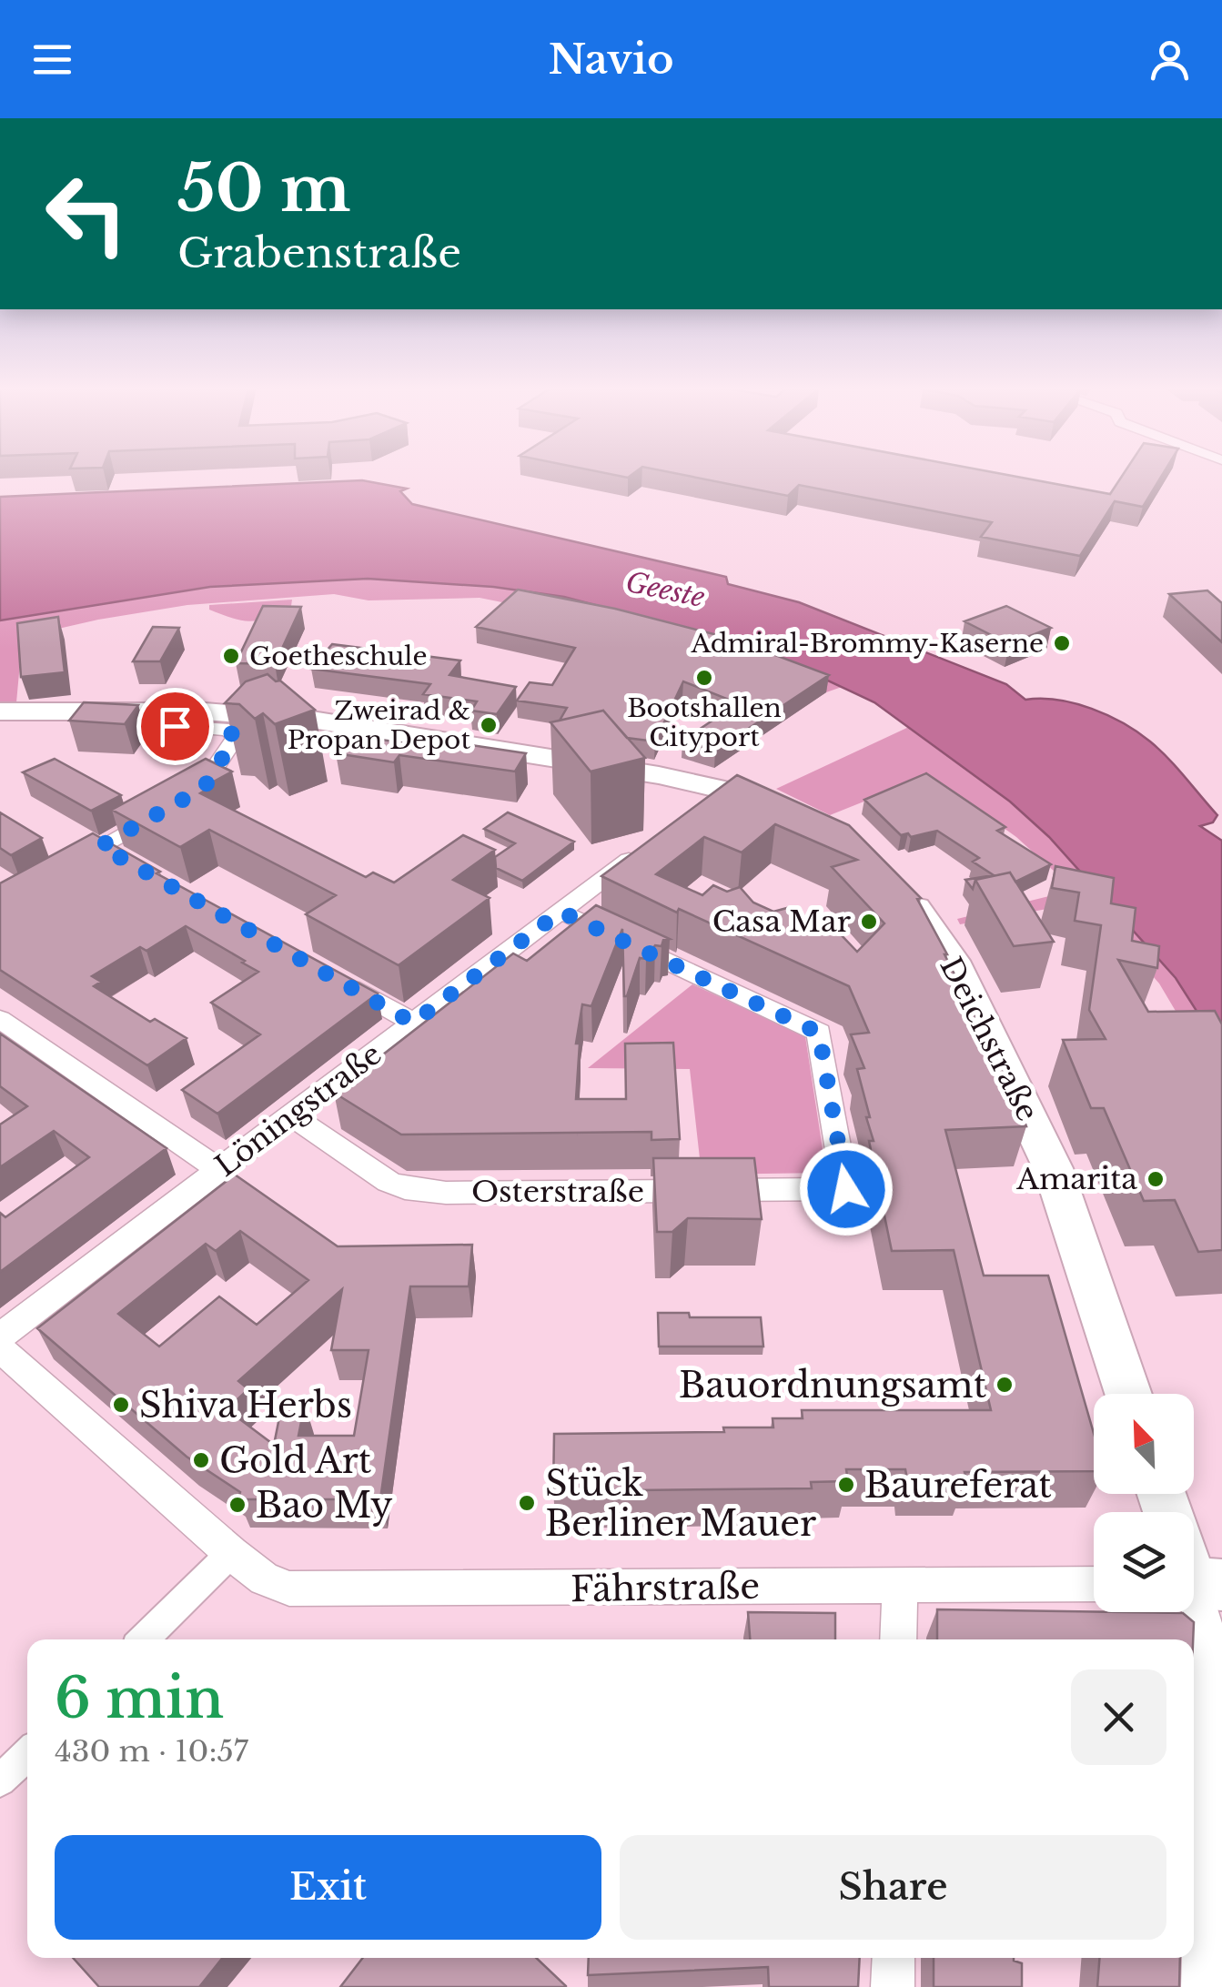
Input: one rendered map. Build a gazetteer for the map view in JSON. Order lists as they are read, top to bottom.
{
  "streets": {
    "main road": ["Deichstraße"],
    "street": ["Löningstraße", "Osterstraße", "Fährstraße"]
  },
  "crossings": [
    ["Löningstraße", "Osterstraße"]
  ],
  "water": ["Geeste"],
  "places": [
    "Admiral-Brommy-Kaserne",
    "Goetheschule",
    "Bootshallen Cityport",
    "Zweirad & Propan Depot",
    "Casa Mar",
    "Amarita",
    "Bauordnungsamt",
    "Shiva Herbs",
    "Gold Art",
    "Baureferat",
    "Stück Berliner Mauer",
    "Bao My"
  ],
  "north": "top left",
  "page": {
    "header": "Navio",
    "turn": ["50 m", "Grabenstraße"],
    "heading": ["6 min", "430 m · 10:57"],
    "buttons": ["Exit", "Share"]
  }
}
